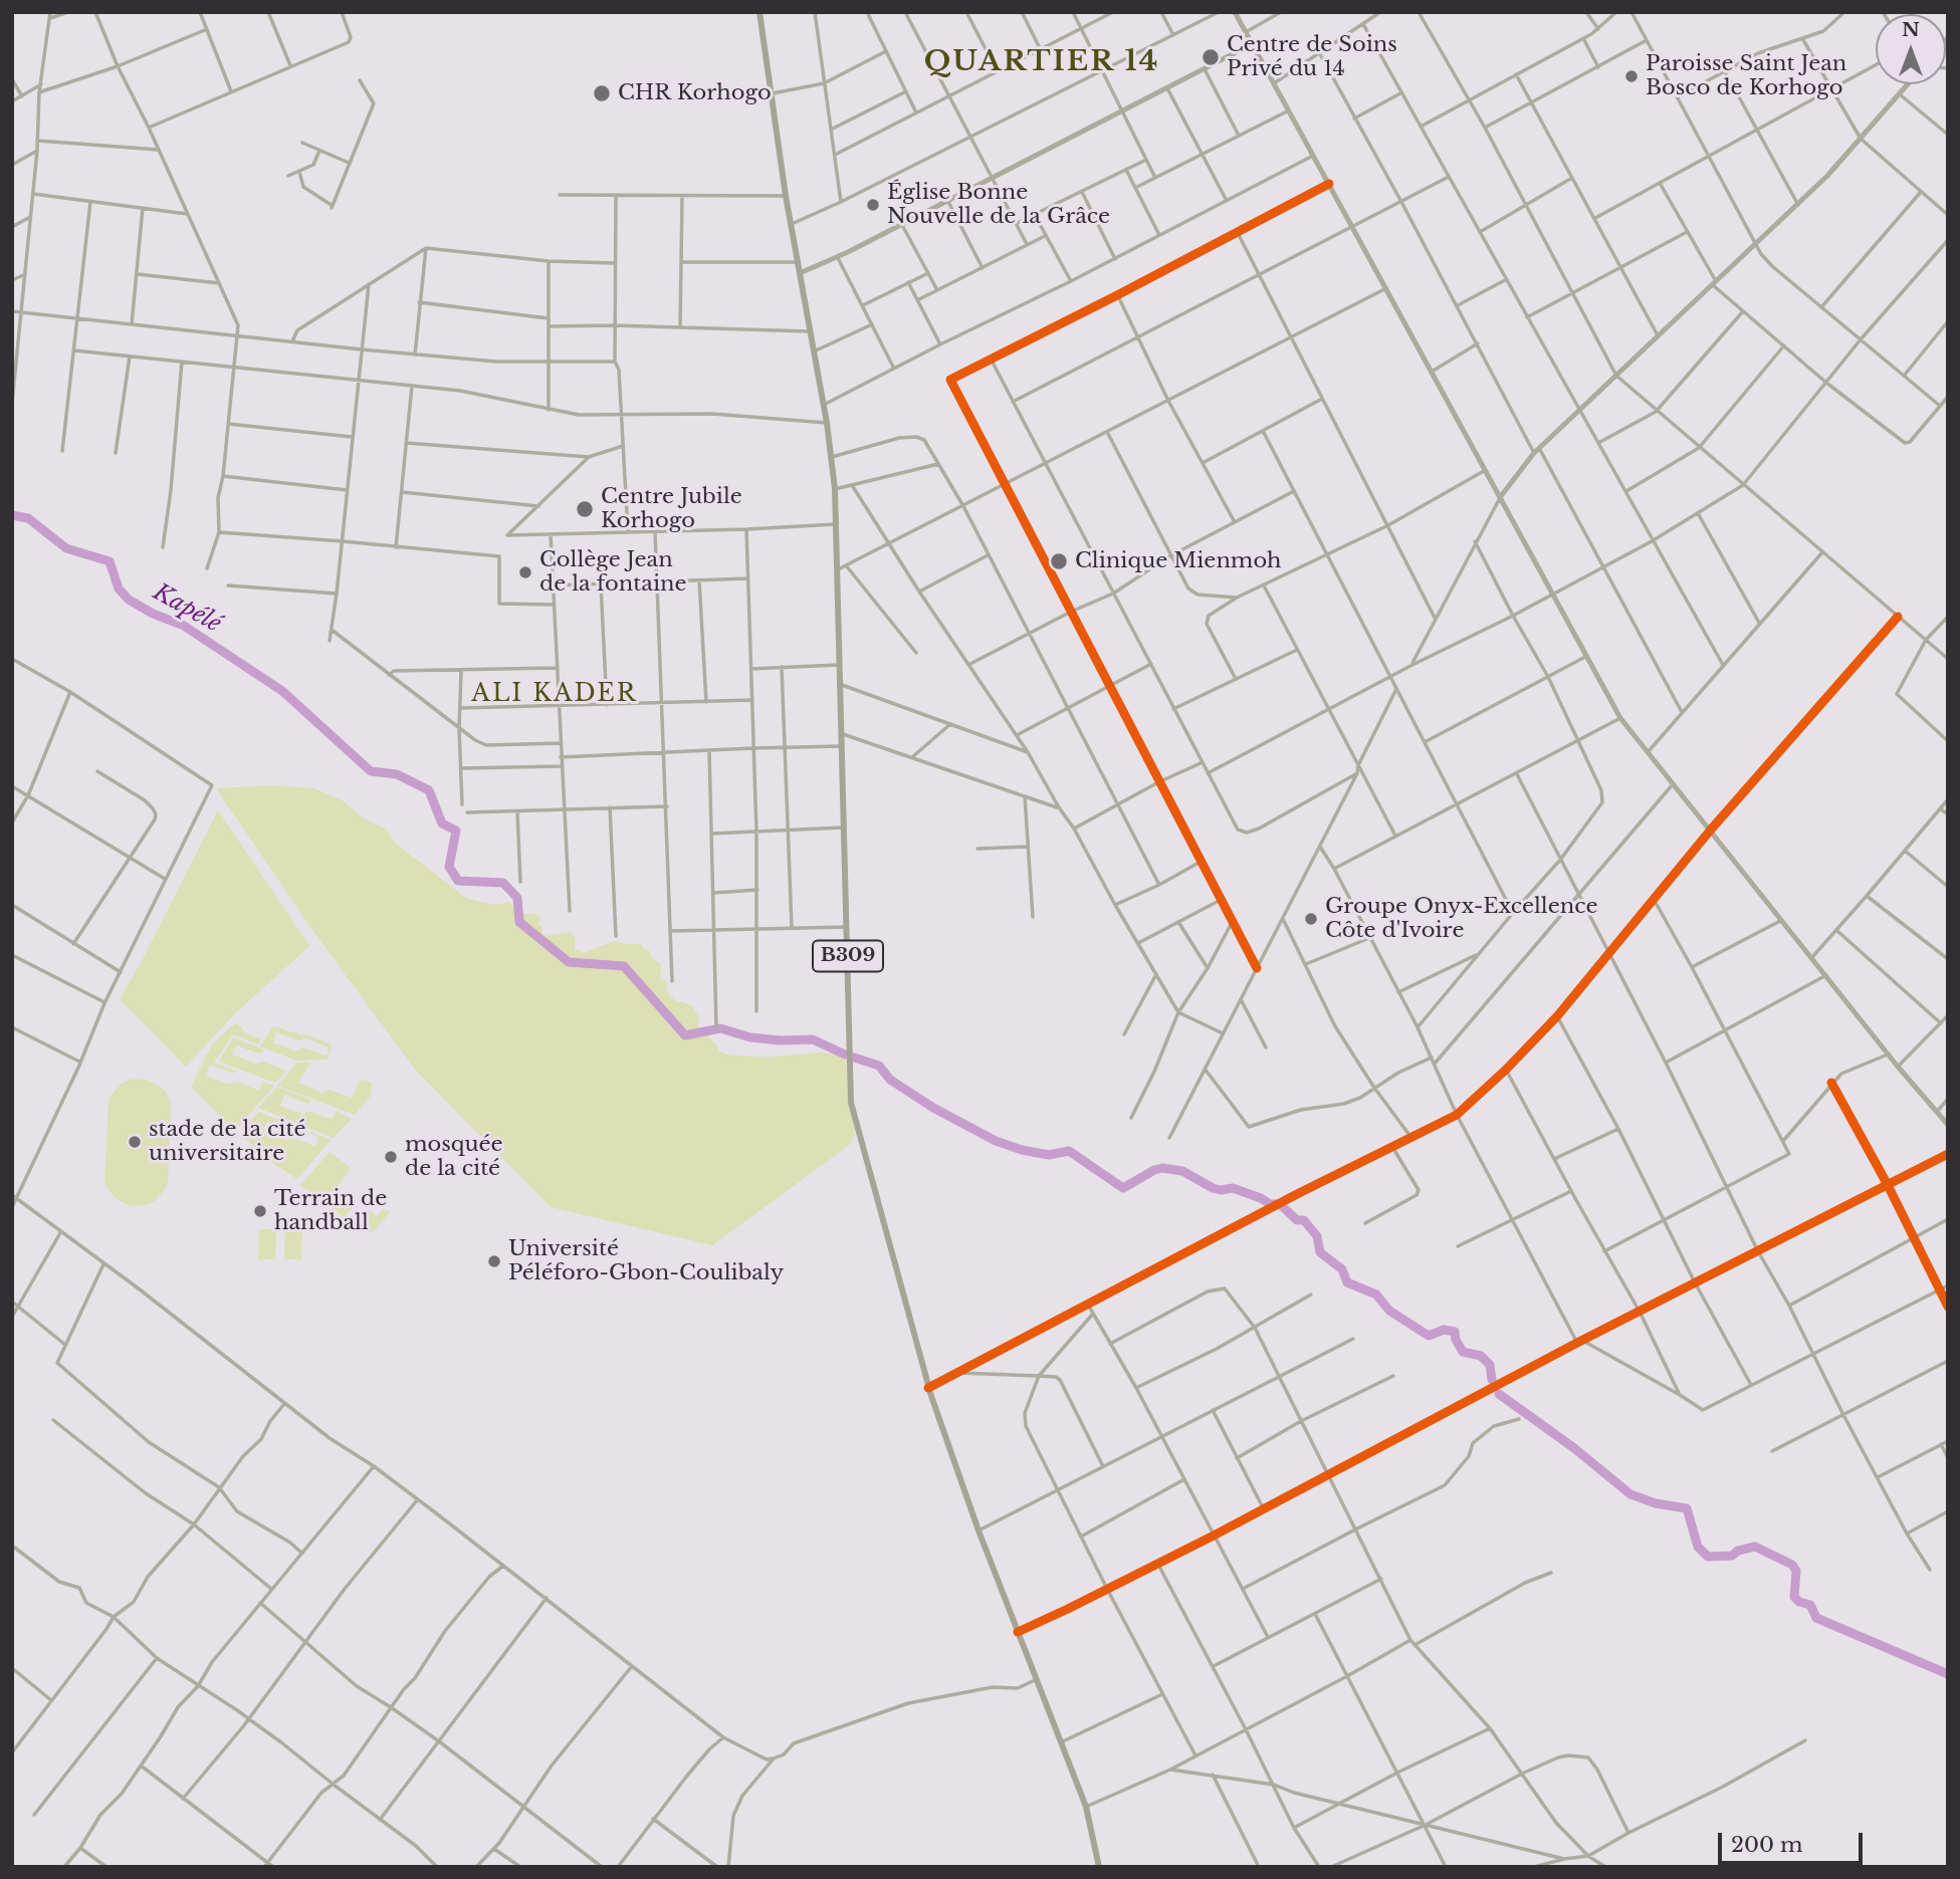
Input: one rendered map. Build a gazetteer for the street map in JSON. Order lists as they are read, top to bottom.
{
  "streets": {
    "main road": ["B309"]
  },
  "districts": ["QUARTIER 14", "ALI KADER"],
  "water": ["Kapélé"],
  "places": [
    "Centre de Soins Privé du 14",
    "Paroisse Saint Jean Bosco de Korhogo",
    "CHR Korhogo",
    "Église Bonne Nouvelle de la Grâce",
    "Centre Jubile Korhogo",
    "Clinique Mienmoh",
    "Collège Jean de la fontaine",
    "Groupe Onyx-Excellence Côte d'Ivoire",
    "stade de la cité universitaire",
    "mosquée de la cité",
    "Terrain de handball",
    "Université Péléforo-Gbon-Coulibaly"
  ],
  "scale_bar": "200 m",
  "north": "top"
}
